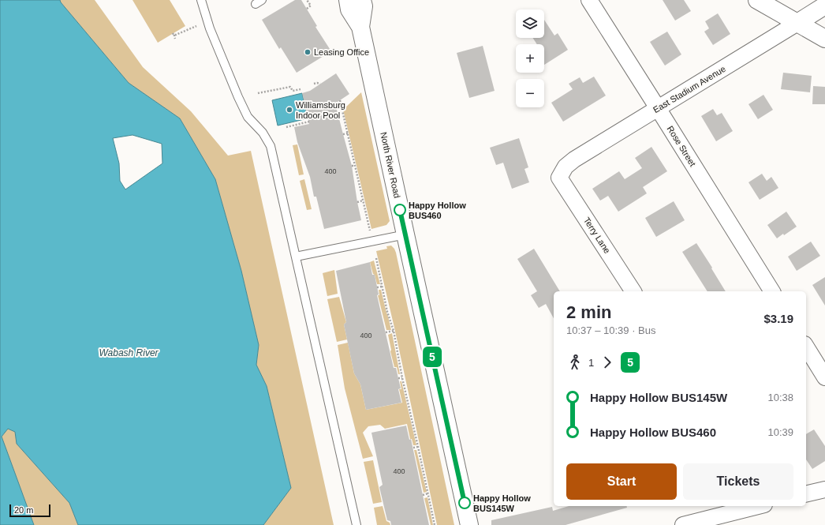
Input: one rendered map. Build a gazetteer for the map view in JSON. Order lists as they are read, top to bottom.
{
  "streets": {
    "main road": ["East Stadium Avenue", "North River Road"],
    "street": ["Rose Street", "Terry Lane"]
  },
  "crossings": [
    ["East Stadium Avenue", "Rose Street"],
    ["East Stadium Avenue", "Terry Lane"]
  ],
  "water": ["Wabash River"],
  "places": [
    "Leasing Office",
    "Williamsburg Indoor Pool",
    "Happy Hollow BUS460",
    "Happy Hollow BUS145W"
  ],
  "lines": ["bus line 5"],
  "house_numbers": ["400", "400", "400"],
  "scale_bar": "20 m",
  "page": {
    "on_map": "5",
    "map_buttons": ["+", "−"],
    "heading": ["2 min", "10:37 – 10:39 · Bus", "$3.19"],
    "legs": ["1", "5"],
    "list": [
      {
        "name": "Happy Hollow BUS145W",
        "value": "10:38"
      },
      {
        "name": "Happy Hollow BUS460",
        "value": "10:39"
      }
    ],
    "buttons": ["Start", "Tickets"],
    "scale": "20 m"
  }
}
